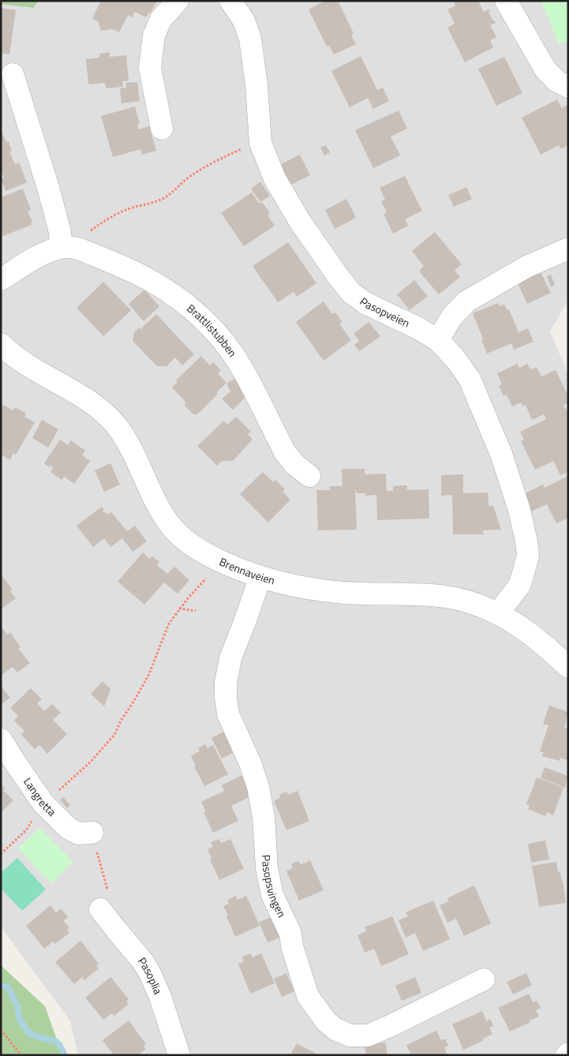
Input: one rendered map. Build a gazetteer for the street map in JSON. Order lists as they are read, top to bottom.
{
  "streets": {
    "street": [
      "Pasopveien",
      "Brattlistubben",
      "Brennaveien",
      "Langretta",
      "Pasopsvingen",
      "Pasoplia"
    ]
  },
  "crossings": [
    ["Pasopveien", "Brennaveien"],
    ["Brennaveien", "Pasopsvingen"]
  ]
}
